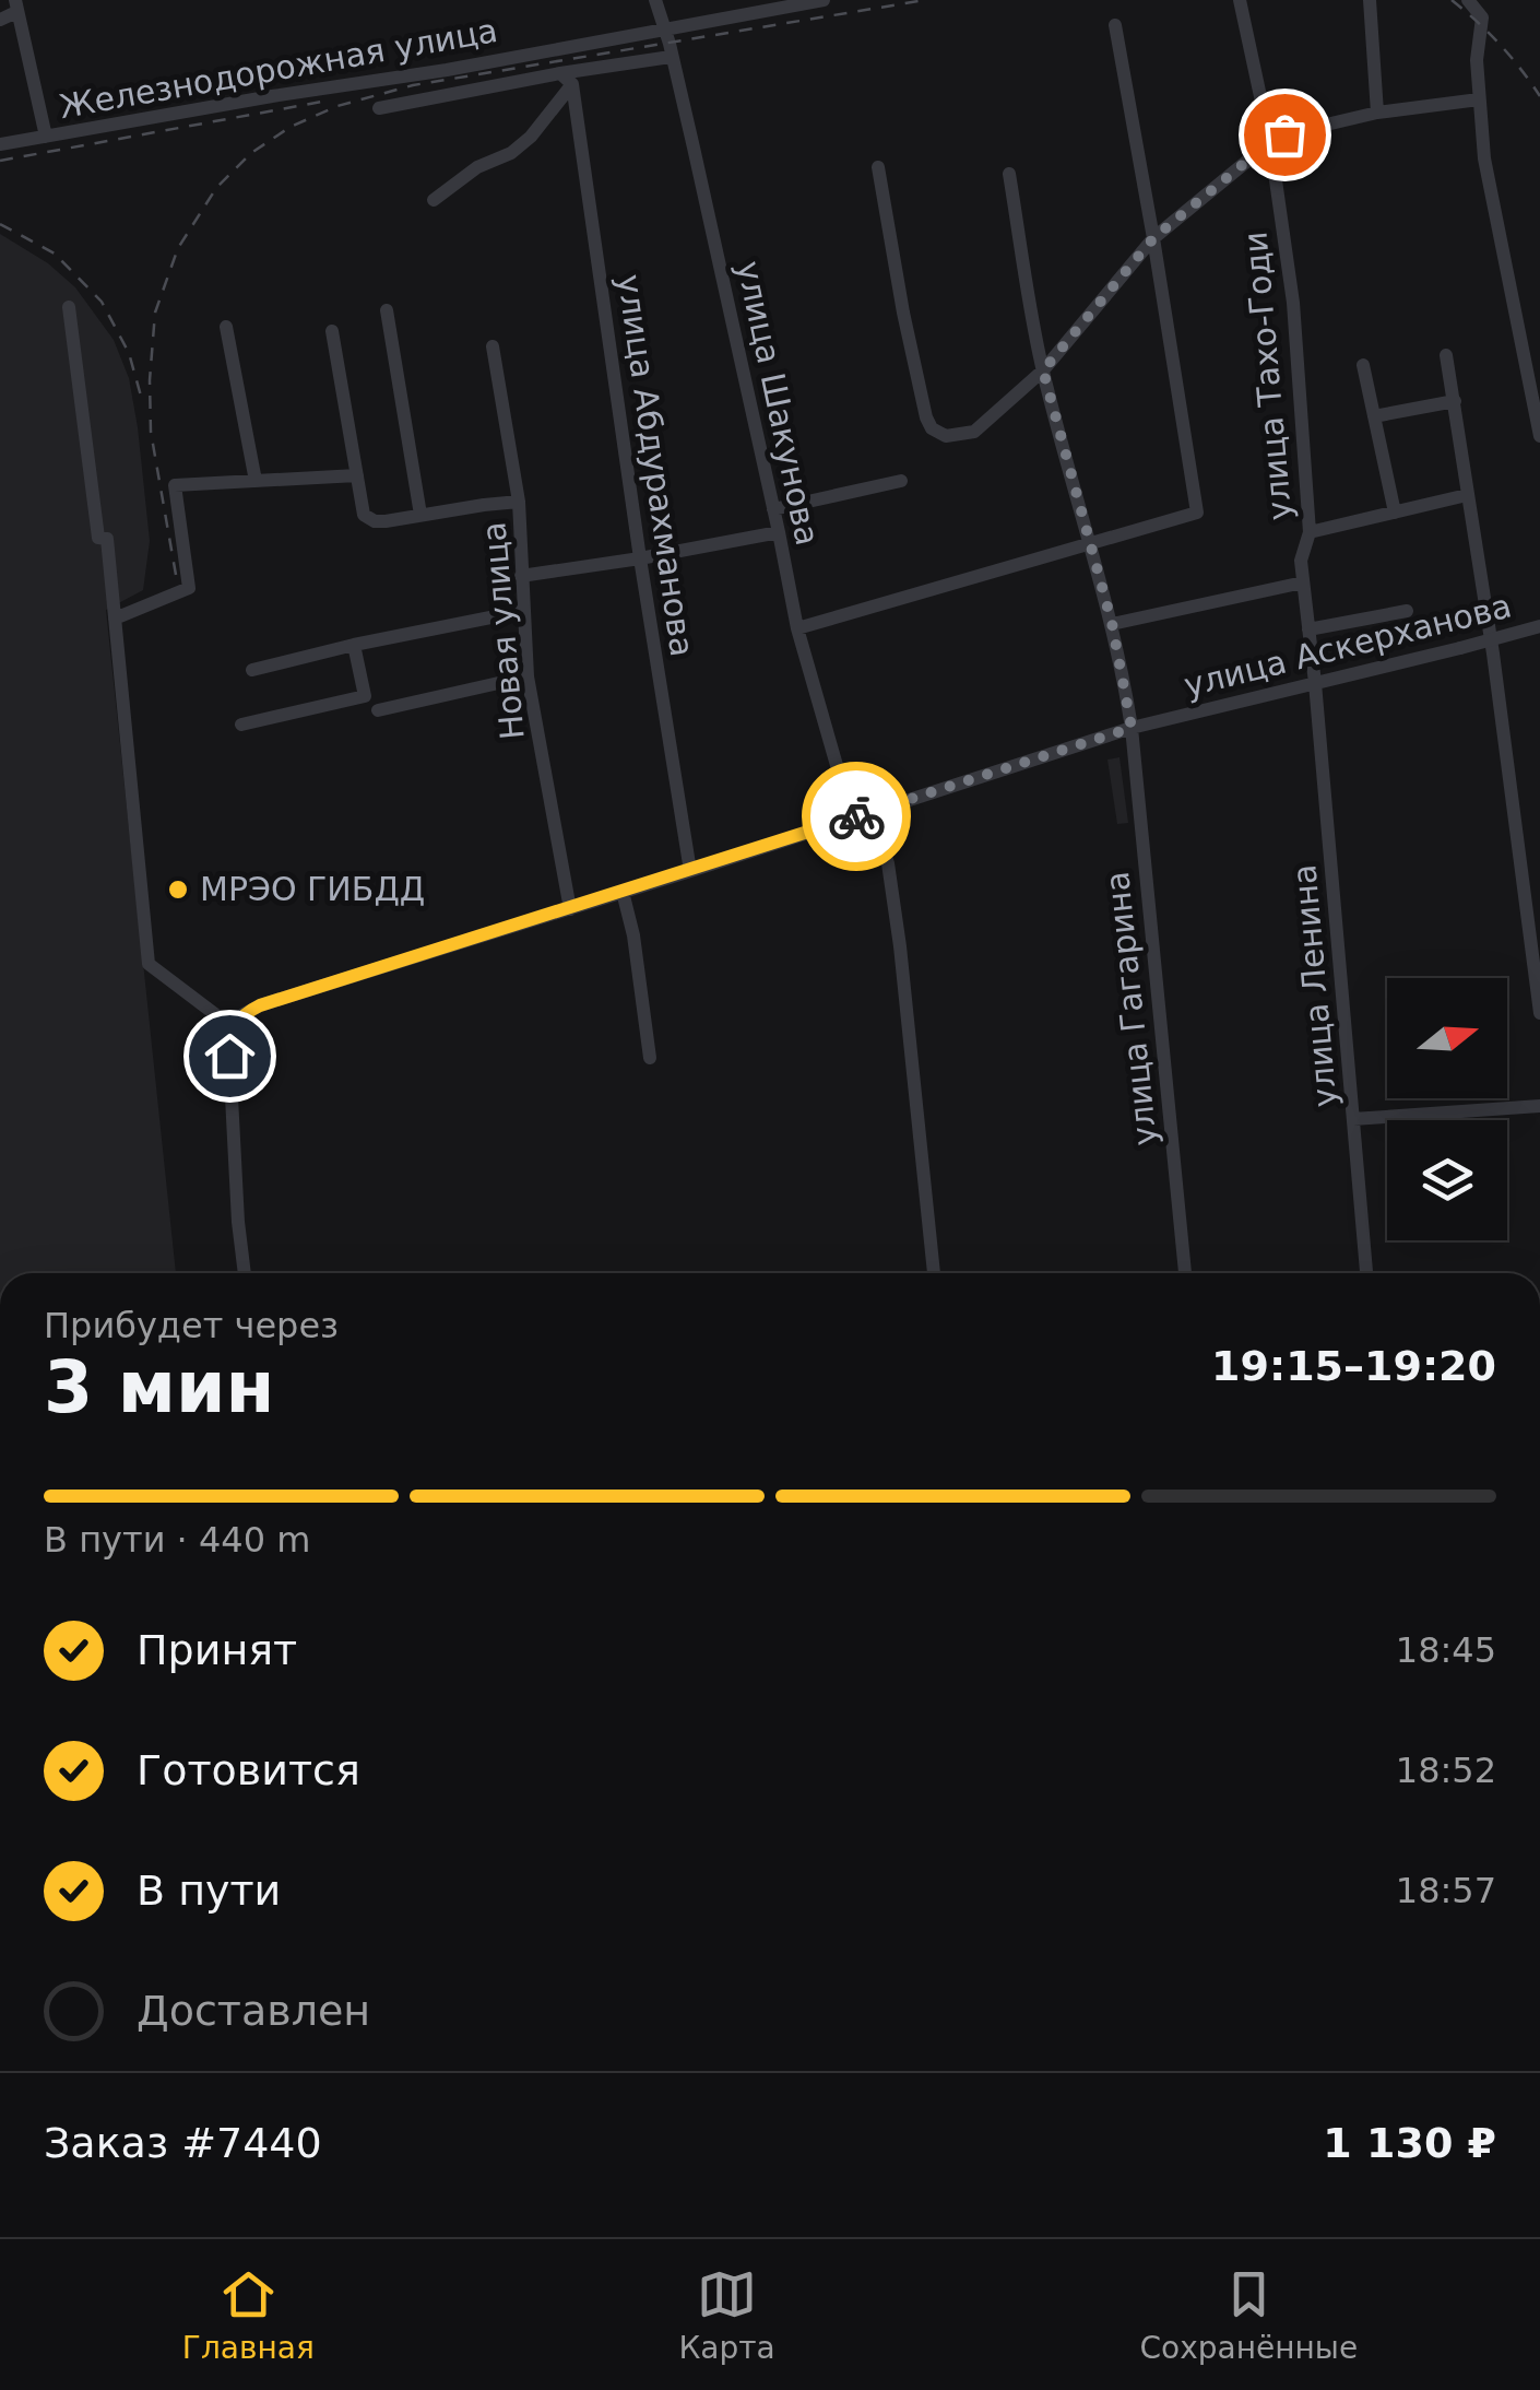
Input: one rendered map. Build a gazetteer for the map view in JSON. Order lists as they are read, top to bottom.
{
  "streets": {
    "street": [
      "Железнодорожная улица",
      "улица Тахо-Годи",
      "улица Шакунова",
      "улица Абдурахманова",
      "Новая улица",
      "улица Аскерханова",
      "улица Ленина",
      "улица Гагарина"
    ]
  },
  "crossings": [
    ["Железнодорожная улица", "улица Шакунова"],
    ["улица Тахо-Годи", "улица Аскерханова"],
    ["улица Тахо-Годи", "улица Ленина"],
    ["улица Шакунова", "улица Аскерханова"],
    ["улица Абдурахманова", "улица Аскерханова"],
    ["Новая улица", "улица Аскерханова"],
    ["улица Аскерханова", "улица Ленина"],
    ["улица Аскерханова", "улица Гагарина"]
  ],
  "places": ["МРЭО ГИБДД"],
  "north": "right",
  "page": {
    "heading": ["3 мин", "Прибудет через", "19:15–19:20"],
    "panel": ["Заказ #7440", "1 130 ₽"],
    "bar": "В пути · 440 m",
    "list": [
      ["Принят", "18:45"],
      ["Готовится", "18:52"],
      ["В пути", "18:57"],
      "Доставлен"
    ],
    "tabs": ["Главная", "Карта", "Сохранённые"]
  }
}
